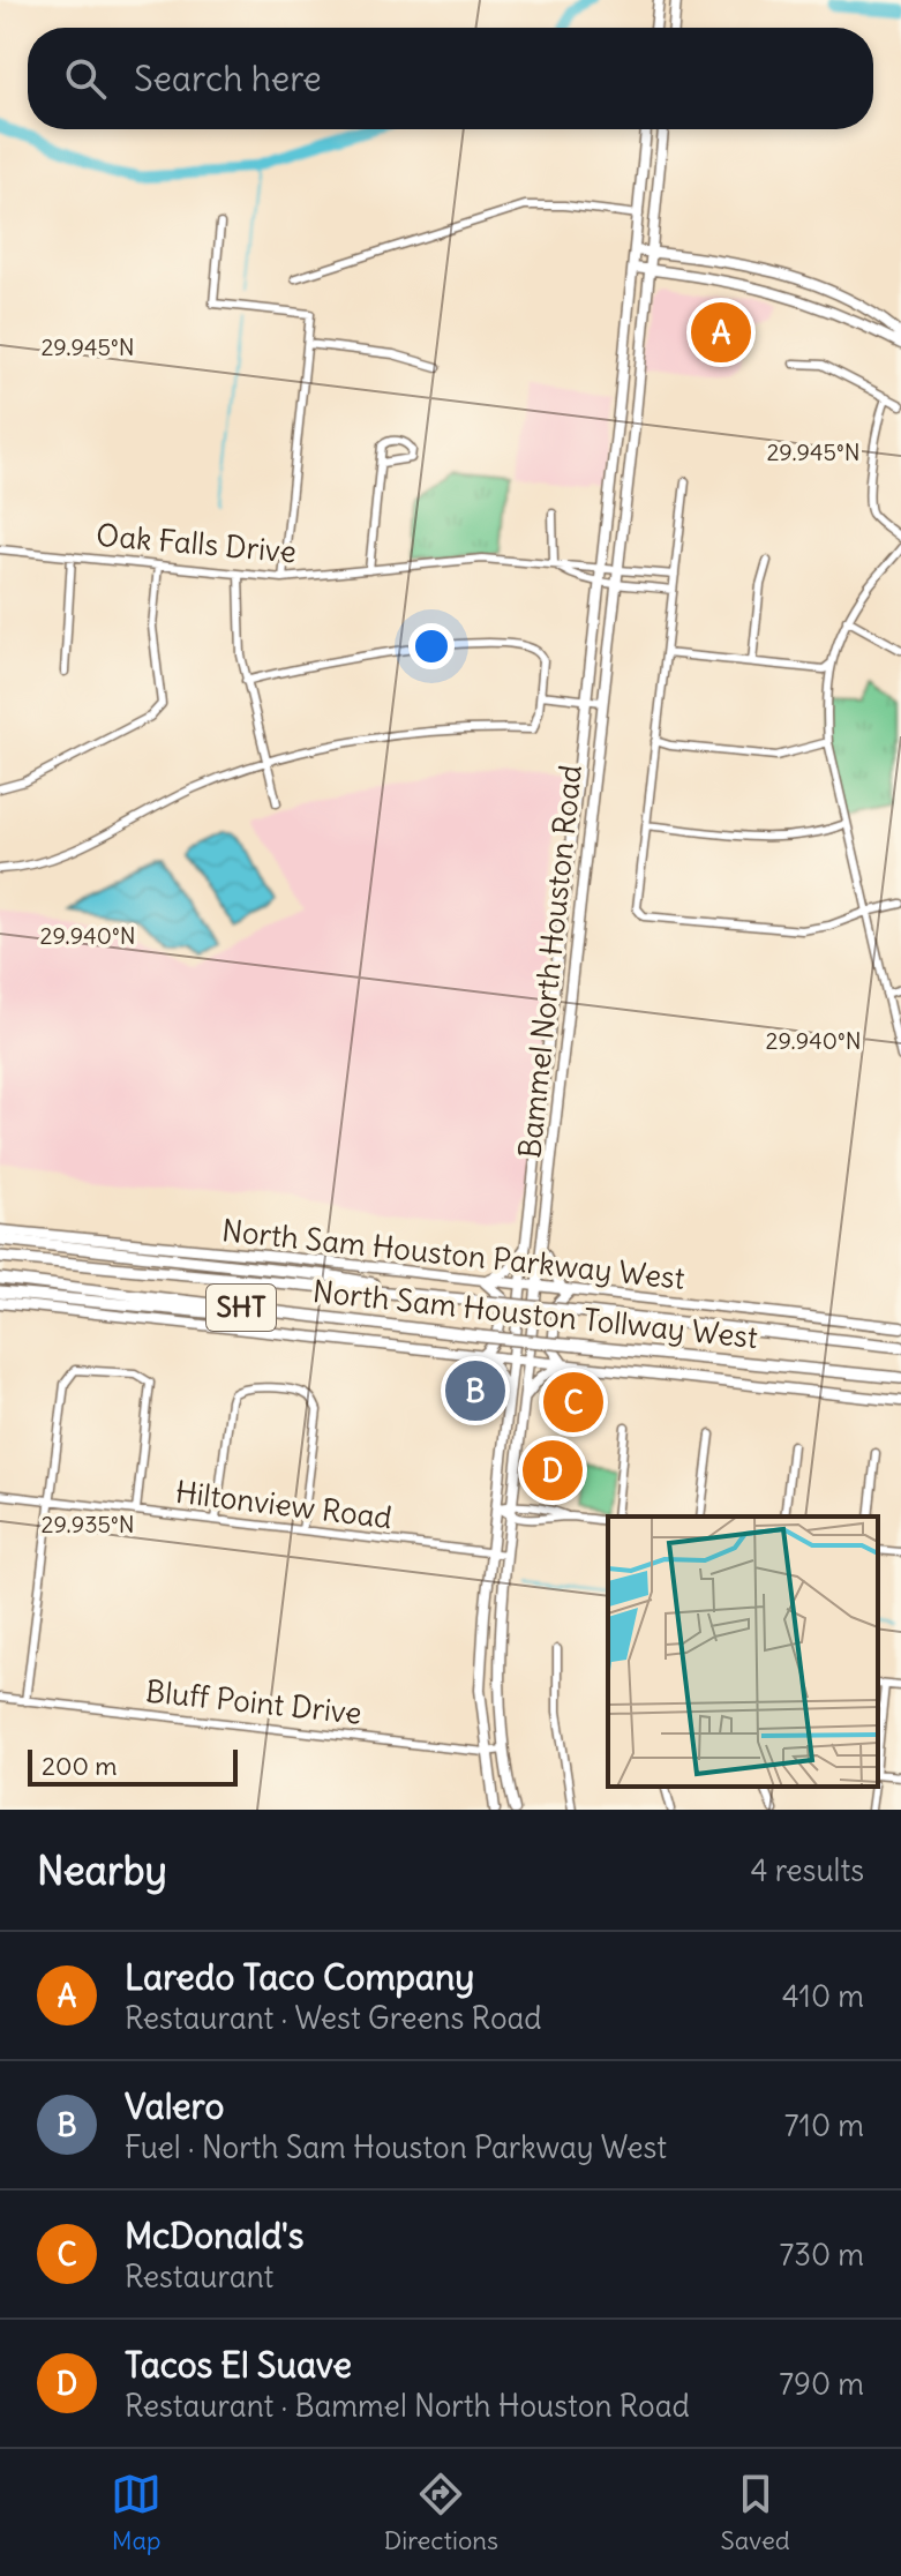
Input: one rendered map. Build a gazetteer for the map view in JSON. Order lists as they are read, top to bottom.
{
  "streets": {
    "highway": ["SHT", "North Sam Houston Tollway West"],
    "main road": ["Bammel North Houston Road", "North Sam Houston Parkway West"],
    "street": ["Oak Falls Drive", "Hiltonview Road", "Bluff Point Drive"]
  },
  "crossings": [
    ["Oak Falls Drive", "Bammel North Houston Road"],
    ["Bammel North Houston Road", "North Sam Houston Parkway West"],
    ["Bammel North Houston Road", "Hiltonview Road"],
    ["Bammel North Houston Road", "Bluff Point Drive"]
  ],
  "scale_bar": "200 m",
  "page": {
    "search": "Search here",
    "pins": [
      "A",
      "B",
      "C",
      "D"
    ],
    "scale": "200 m",
    "heading": ["Nearby", "4 results"],
    "list": [
      {
        "mark": "A",
        "name": "Laredo Taco Company",
        "note": "Restaurant · West Greens Road",
        "value": "410 m"
      },
      {
        "mark": "B",
        "name": "Valero",
        "note": "Fuel · North Sam Houston Parkway West",
        "value": "710 m"
      },
      {
        "mark": "C",
        "name": "McDonald's",
        "note": "Restaurant",
        "value": "730 m"
      },
      {
        "mark": "D",
        "name": "Tacos El Suave",
        "note": "Restaurant · Bammel North Houston Road",
        "value": "790 m"
      }
    ],
    "nav": ["Map", "Directions", "Saved"]
  },
  "coordinates": ["29.945°N", "29.940°N", "29.935°N"]
}
